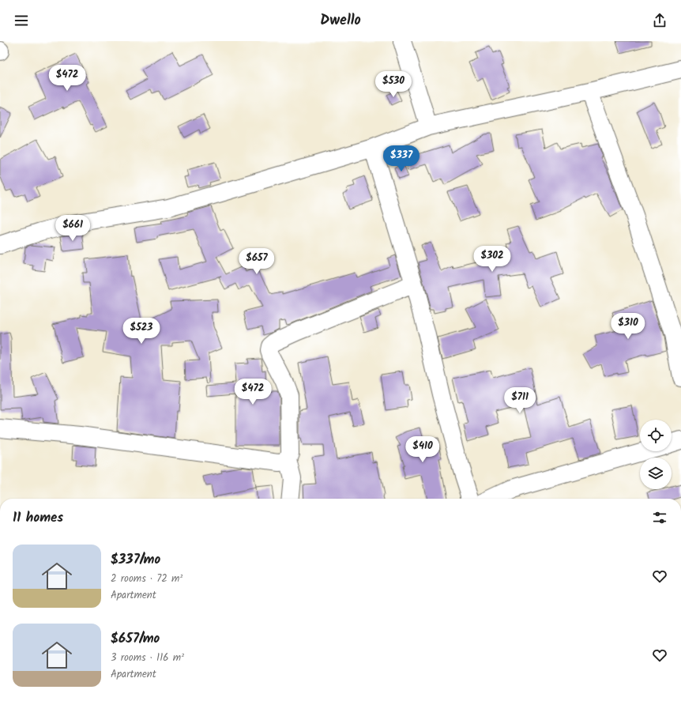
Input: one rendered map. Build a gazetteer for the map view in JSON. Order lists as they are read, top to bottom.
{
  "page": {
    "header": "Dwello",
    "price": [
      "$472",
      "$530",
      "$337",
      "$661",
      "$302",
      "$657",
      "$310",
      "$523",
      "$472",
      "$711",
      "$410"
    ],
    "heading": "11 homes",
    "list": [
      {
        "name": "$337/mo",
        "note": "2 rooms · 72 m² · Apartment"
      },
      {
        "name": "$657/mo",
        "note": "3 rooms · 116 m² · Apartment"
      }
    ]
  }
}
